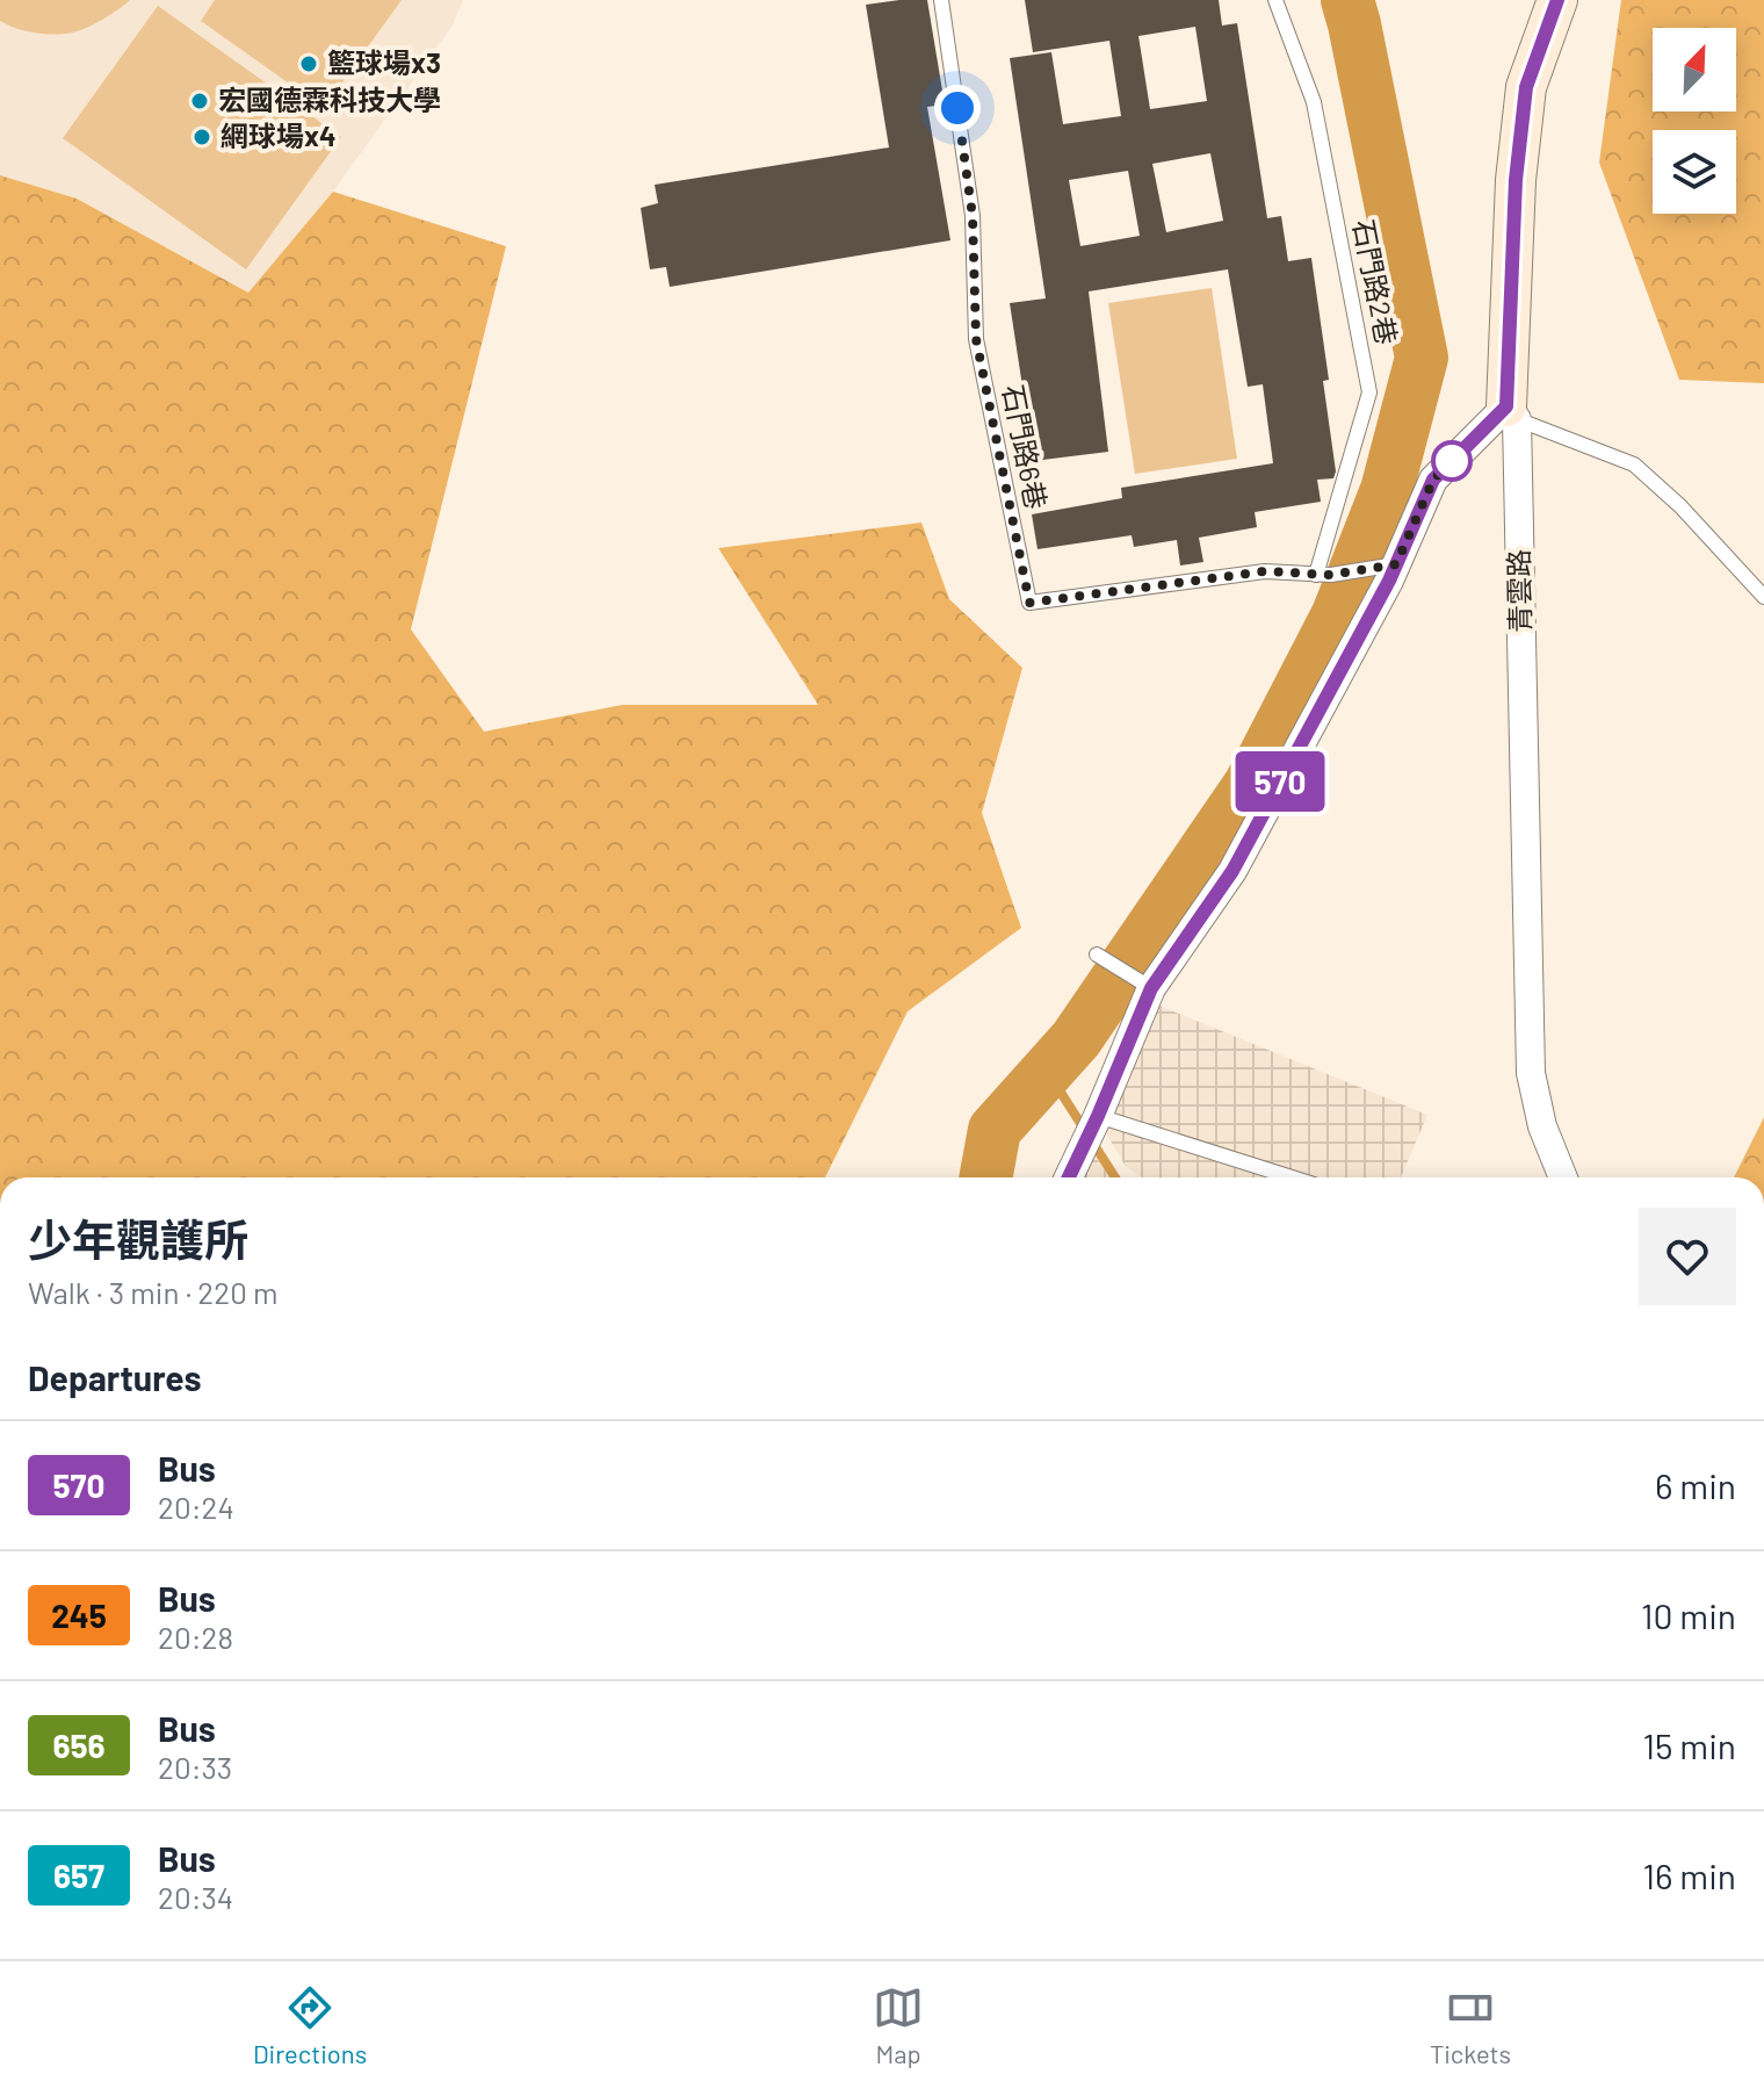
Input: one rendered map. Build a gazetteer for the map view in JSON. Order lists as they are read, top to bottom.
{
  "streets": {
    "street": ["青雲路"],
    "lane": ["石門路2巷", "石門路6巷"]
  },
  "crossings": [
    ["石門路2巷", "石門路6巷"]
  ],
  "places": ["籃球場x3", "宏國德霖科技大學", "網球場x4"],
  "lines": ["bus line 570"],
  "north": "top right",
  "page": {
    "on_map": "570",
    "heading": [
      ["少年觀護所", "Walk · 3 min · 220 m"],
      "Departures"
    ],
    "list": [
      {
        "mark": "570",
        "name": "Bus",
        "note": "20:24",
        "value": "6 min"
      },
      {
        "mark": "245",
        "name": "Bus",
        "note": "20:28",
        "value": "10 min"
      },
      {
        "mark": "656",
        "name": "Bus",
        "note": "20:33",
        "value": "15 min"
      },
      {
        "mark": "657",
        "name": "Bus",
        "note": "20:34",
        "value": "16 min"
      }
    ],
    "tabs": ["Directions", "Map", "Tickets"]
  }
}
